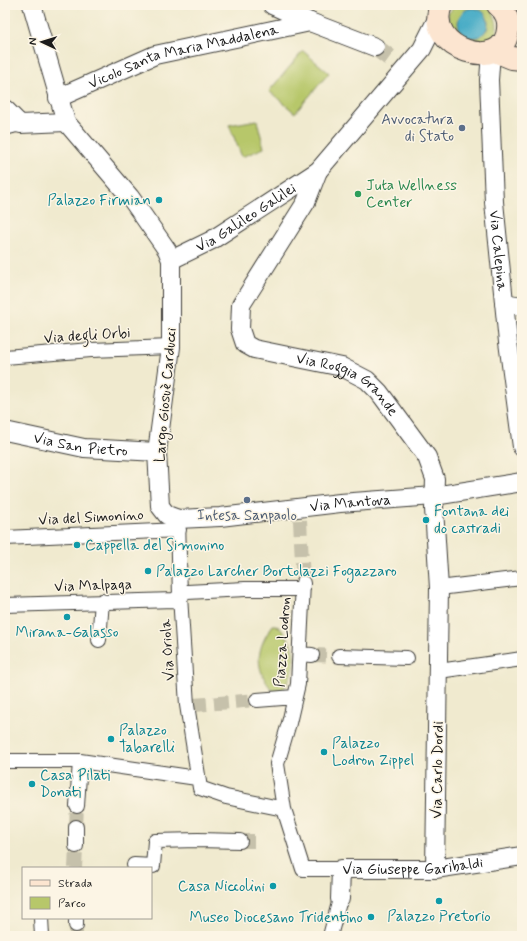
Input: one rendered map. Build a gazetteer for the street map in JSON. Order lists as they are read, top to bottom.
{
  "streets": {
    "street": [
      "Vicolo Santa Maria Maddalena",
      "Via Galileo Galilei",
      "Via Calepina",
      "Via degli Orbi",
      "Via Roggia Grande",
      "Largo Giosuè Carducci",
      "Via San Pietro",
      "Via Mantova",
      "Via del Simonino",
      "Via Malpaga",
      "Piazza Lodron",
      "Via Oriola",
      "Via Carlo Dordi",
      "Via Giuseppe Garibaldi"
    ]
  },
  "crossings": [
    ["Via Galileo Galilei", "Via Roggia Grande"],
    ["Via Galileo Galilei", "Largo Giosuè Carducci"],
    ["Via degli Orbi", "Largo Giosuè Carducci"],
    ["Via Roggia Grande", "Via Mantova"],
    ["Via Roggia Grande", "Via Carlo Dordi"],
    ["Largo Giosuè Carducci", "Via San Pietro"],
    ["Largo Giosuè Carducci", "Via Mantova"],
    ["Largo Giosuè Carducci", "Via del Simonino"],
    ["Largo Giosuè Carducci", "Via Oriola"],
    ["Via Mantova", "Via del Simonino"],
    ["Via Mantova", "Via Oriola"],
    ["Via Mantova", "Via Carlo Dordi"],
    ["Via del Simonino", "Via Oriola"],
    ["Via Malpaga", "Piazza Lodron"],
    ["Via Malpaga", "Via Oriola"],
    ["Piazza Lodron", "Via Oriola"],
    ["Piazza Lodron", "Via Giuseppe Garibaldi"],
    ["Via Carlo Dordi", "Via Giuseppe Garibaldi"]
  ],
  "places": [
    "Avvocatura di Stato",
    "Juta Wellness Center",
    "Palazzo Firmian",
    "Intesa Sanpaolo",
    "Fontana dei do castradi",
    "Cappella del Simonino",
    "Palazzo Larcher Bortolazzi Fogazzaro",
    "Mirana-Galasso",
    "Palazzo Tabarelli",
    "Palazzo Lodron Zippel",
    "Casa Pilati Donati",
    "Casa Niccolini",
    "Palazzo Pretorio",
    "Museo Diocesano Tridentino"
  ],
  "legend": ["Strada", "Parco"],
  "north": "left"
}
